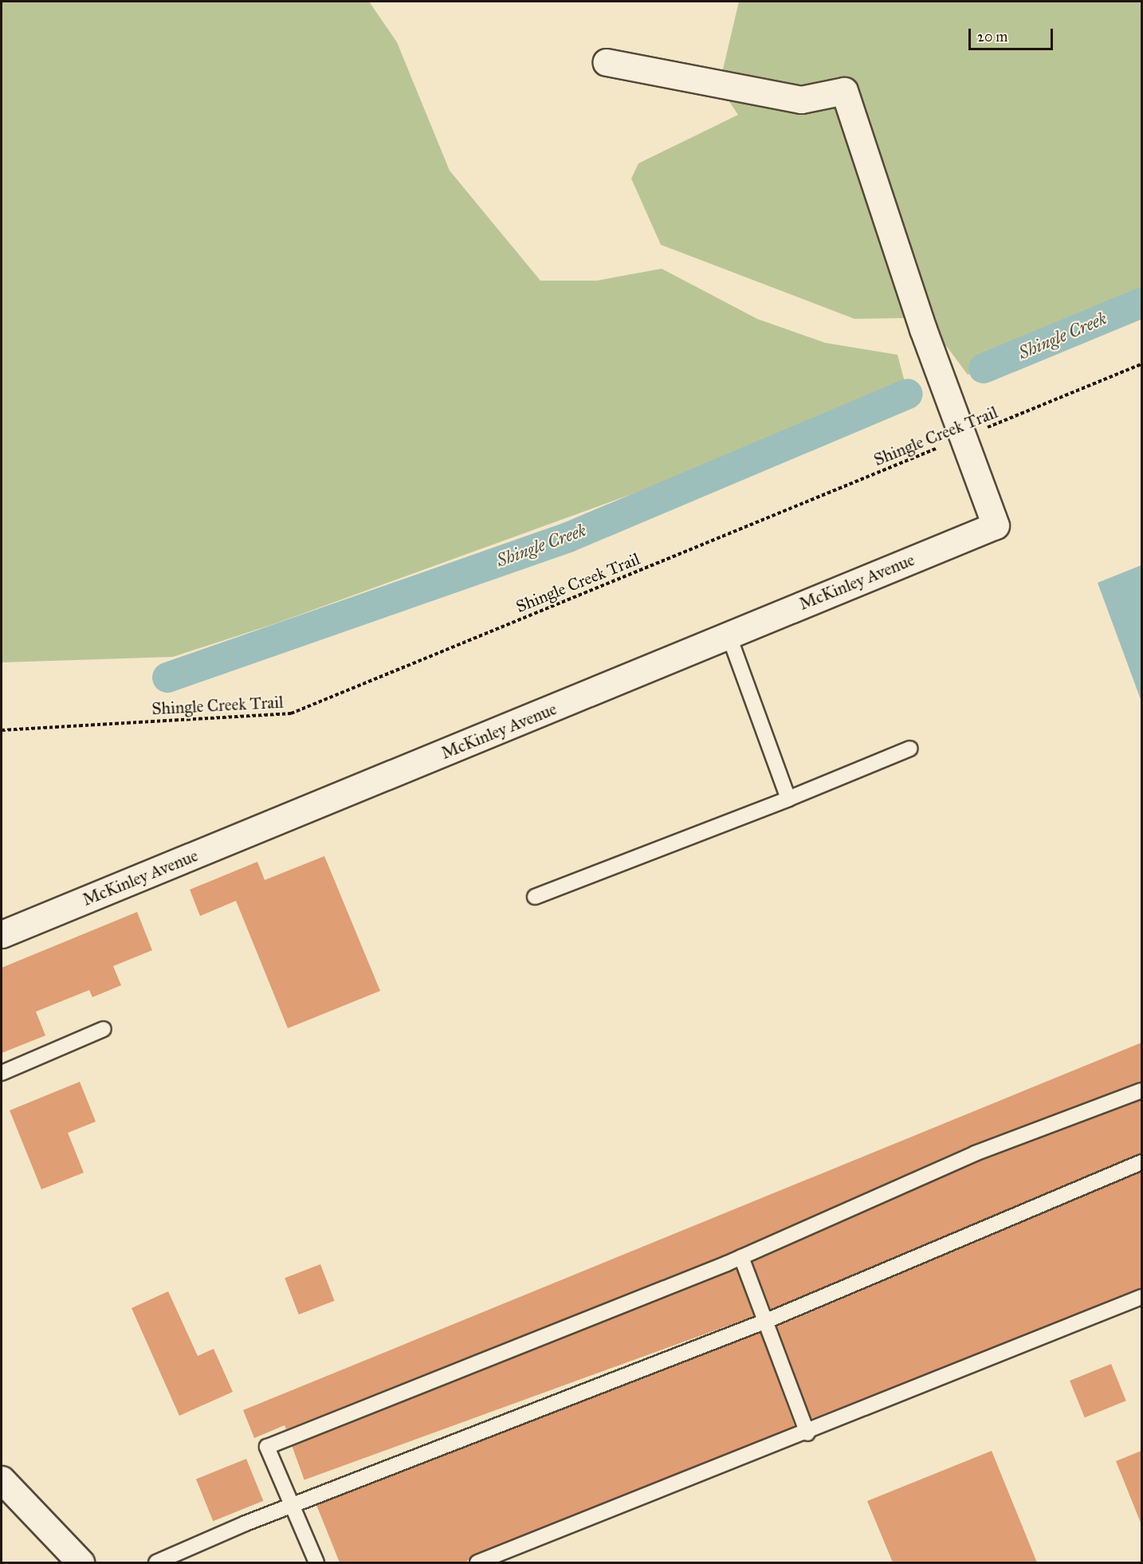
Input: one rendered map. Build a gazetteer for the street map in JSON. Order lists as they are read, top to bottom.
{
  "streets": {
    "street": ["McKinley Avenue"],
    "path": ["Shingle Creek Trail"]
  },
  "crossings": [
    ["Shingle Creek Trail", "McKinley Avenue"]
  ],
  "water": ["Shingle Creek"],
  "scale_bar": "20 m"
}
